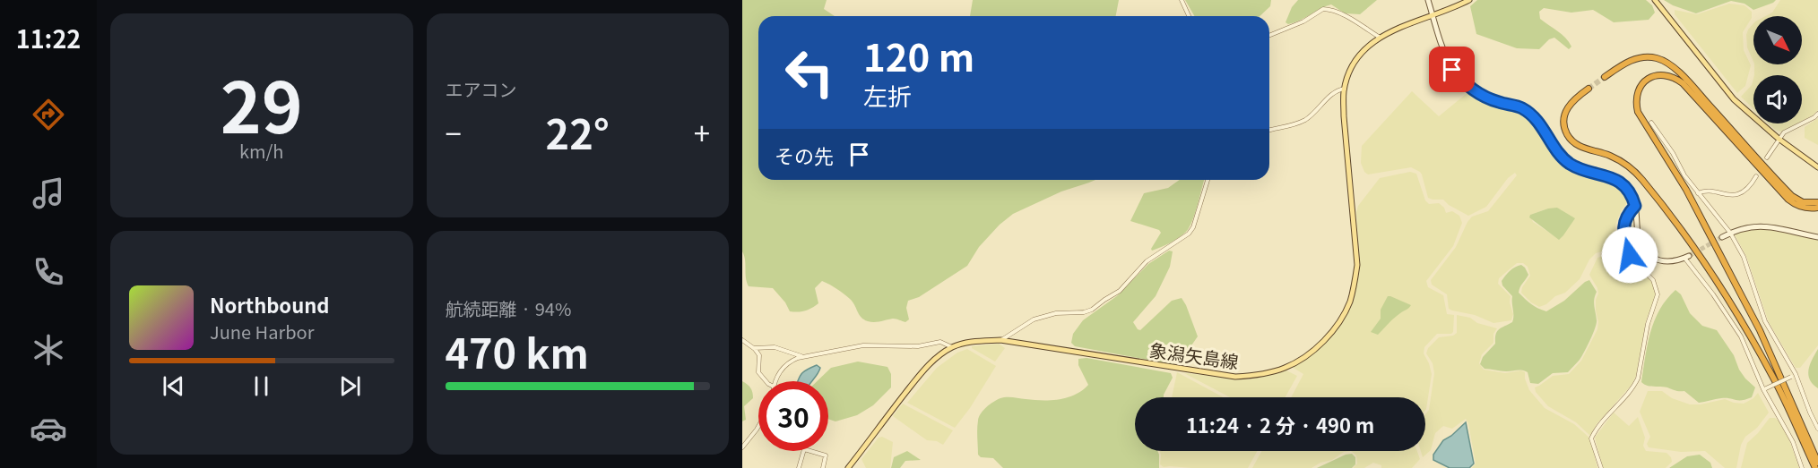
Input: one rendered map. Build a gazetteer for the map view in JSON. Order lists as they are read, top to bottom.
{
  "streets": {
    "main road": ["象潟矢島線"]
  },
  "north": "bottom right",
  "page": {
    "tabs": "11:22",
    "tile": [
      ["29", "km/h"],
      "エアコン",
      ["航続距離 · 94%", "470 km"]
    ],
    "turn": ["120 m", "左折"],
    "heat": ["−", "22°", "+"],
    "then": "その先",
    "song": ["Northbound", "June Harbor"],
    "limit": "30",
    "trip": "11:24 · 2 分 · 490 m"
  }
}
